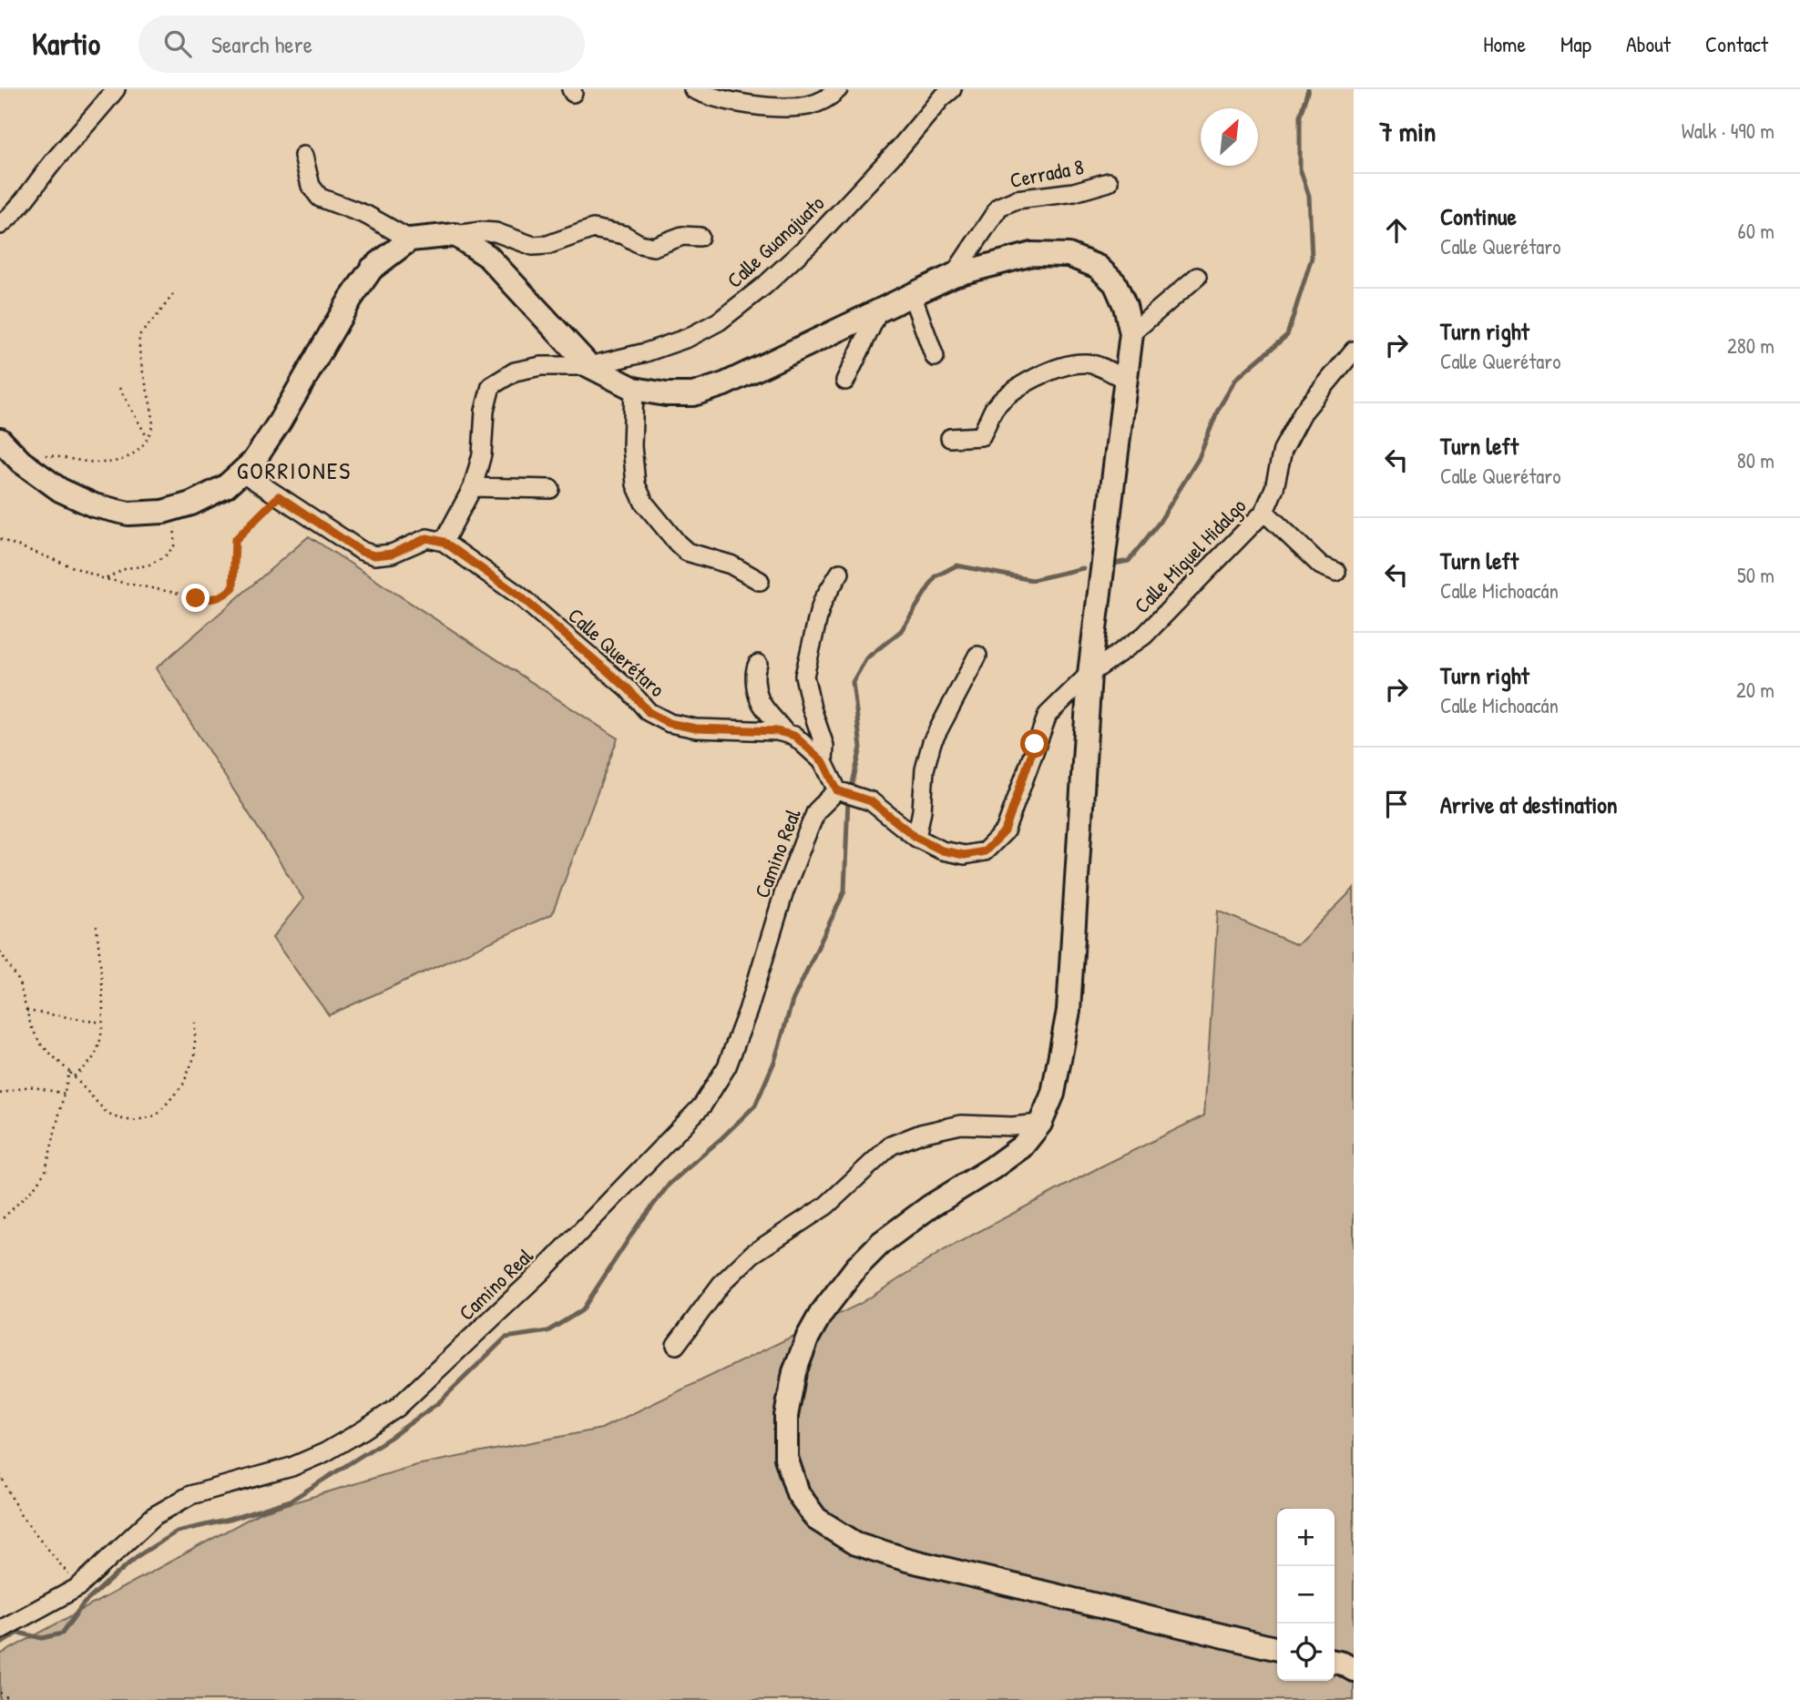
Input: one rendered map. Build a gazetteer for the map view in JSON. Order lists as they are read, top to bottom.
{
  "streets": {
    "street": [
      "Cerrada 8",
      "Calle Guanajuato",
      "Calle Miguel Hidalgo",
      "Calle Querétaro",
      "Camino Real"
    ]
  },
  "crossings": [
    ["Calle Querétaro", "Camino Real"]
  ],
  "districts": ["GORRIONES"],
  "north": "top right",
  "page": {
    "header": "Kartio",
    "search": "Search here",
    "nav": [
      "Home",
      "Map",
      "About",
      "Contact"
    ],
    "heading": ["7 min", "Walk · 490 m"],
    "list": [
      ["Continue", "Calle Querétaro", "60 m"],
      ["Turn right", "Calle Querétaro", "280 m"],
      ["Turn left", "Calle Querétaro", "80 m"],
      ["Turn left", "Calle Michoacán", "50 m"],
      ["Turn right", "Calle Michoacán", "20 m"],
      "Arrive at destination"
    ],
    "map_buttons": ["+", "−"]
  }
}
